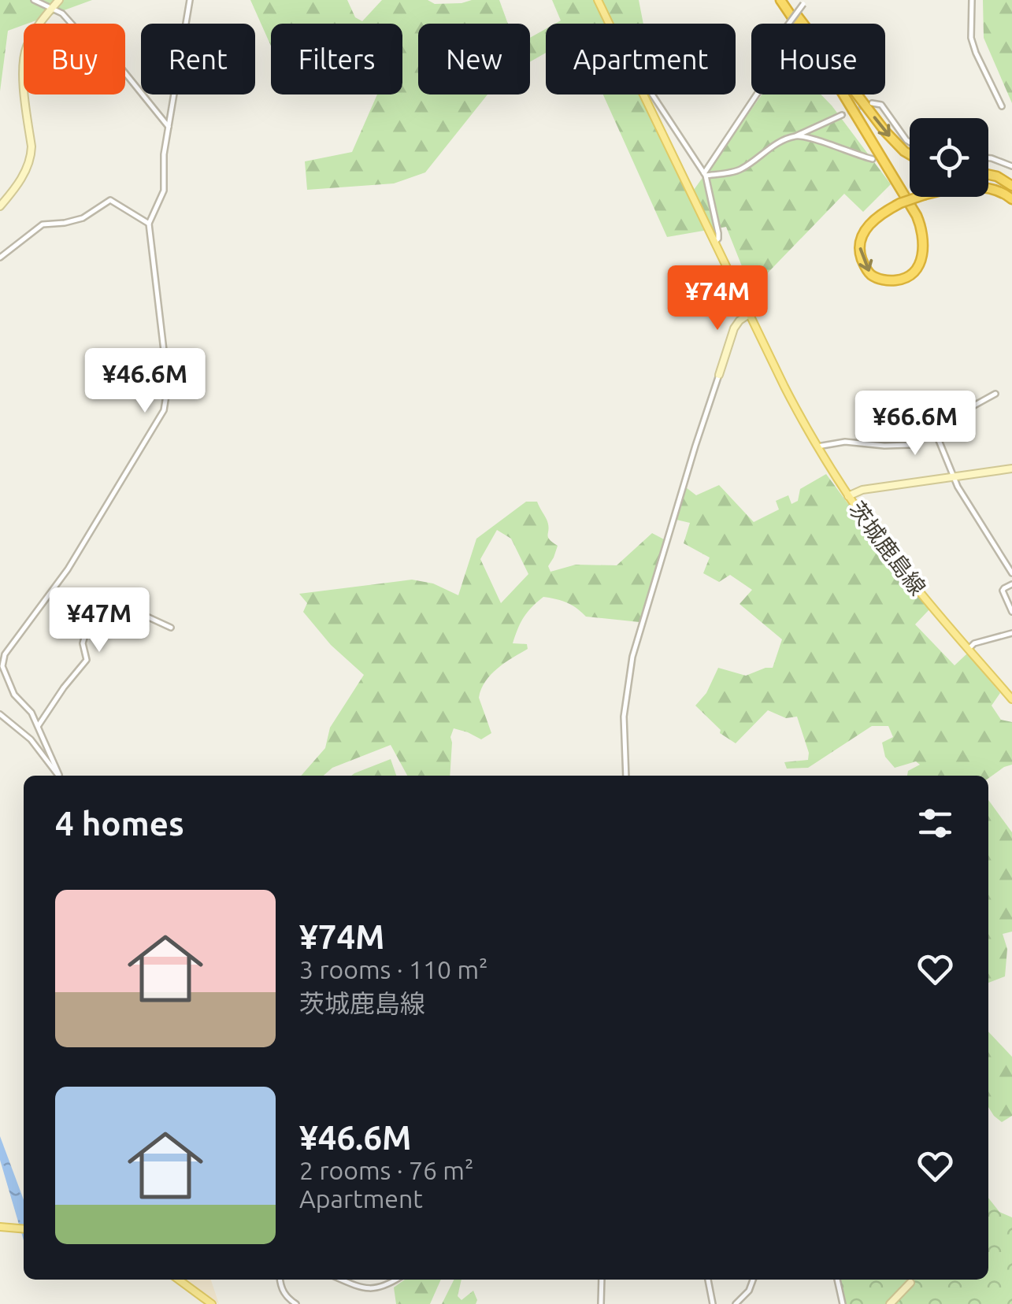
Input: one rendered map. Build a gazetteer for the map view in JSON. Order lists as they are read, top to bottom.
{
  "streets": {
    "main road": ["茨城鹿島線"]
  },
  "page": {
    "chip": [
      "Buy",
      "Rent",
      "Filters",
      "New",
      "Apartment",
      "House"
    ],
    "price": [
      "¥74M",
      "¥46.6M",
      "¥66.6M",
      "¥47M"
    ],
    "heading": "4 homes",
    "list": [
      {
        "name": "¥74M",
        "note": "3 rooms · 110 m² · 茨城鹿島線"
      },
      {
        "name": "¥46.6M",
        "note": "2 rooms · 76 m² · Apartment"
      }
    ]
  }
}
